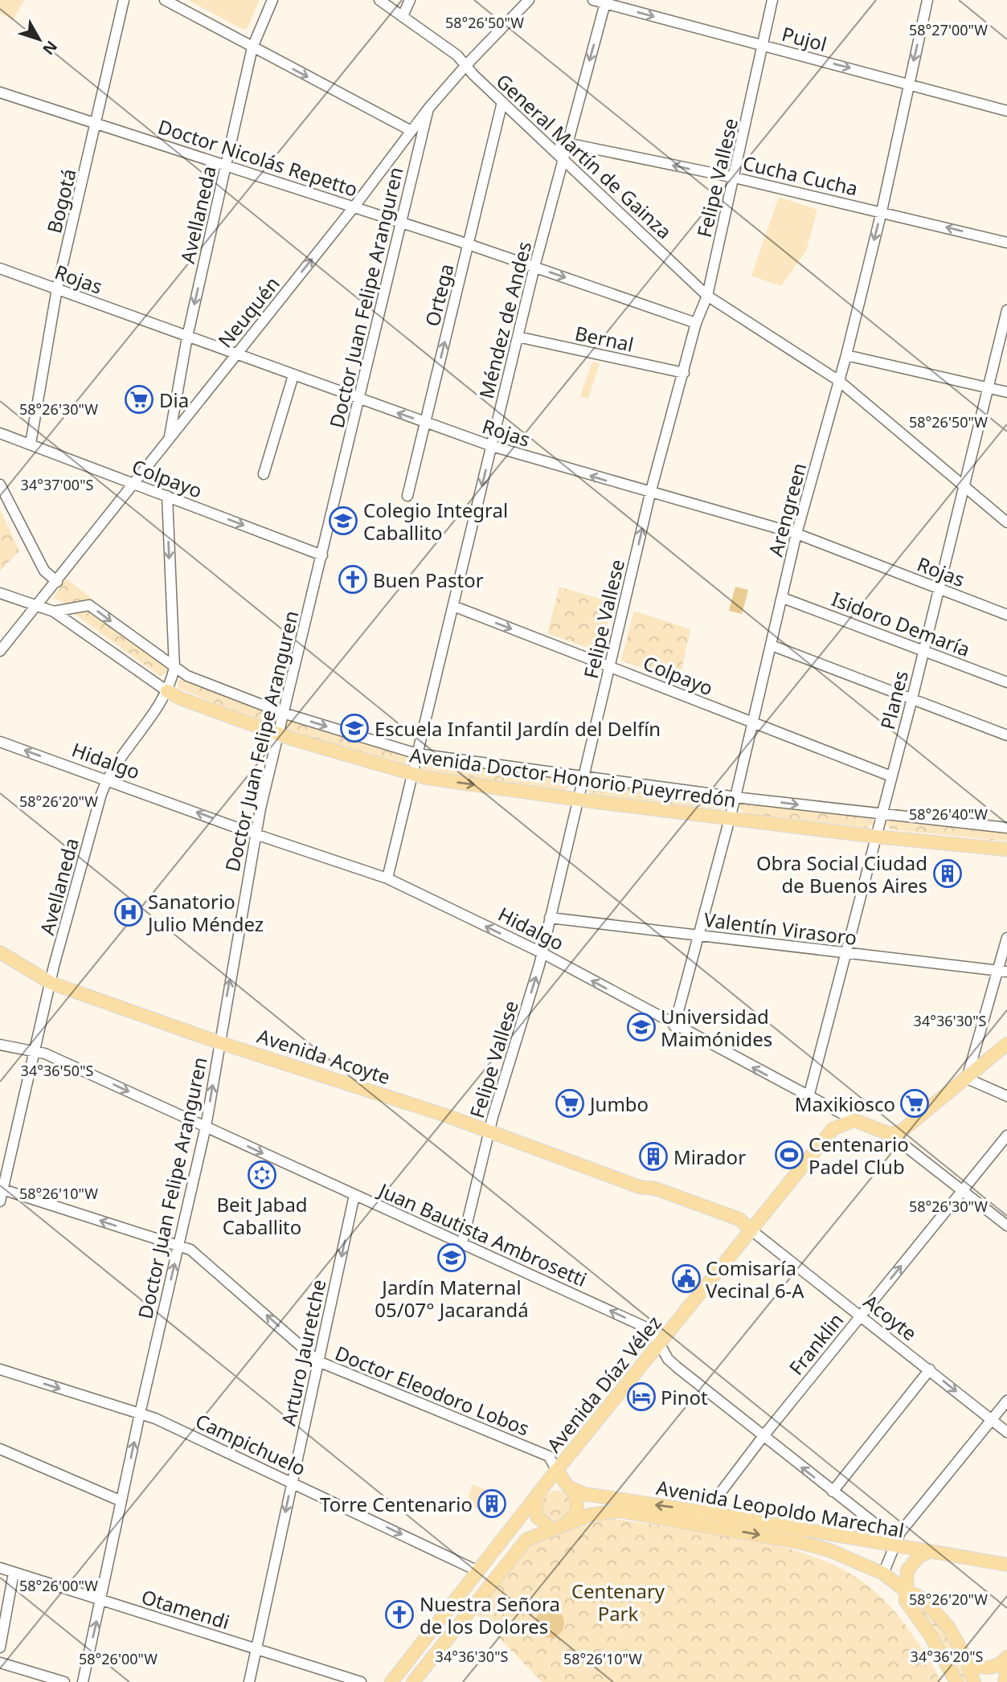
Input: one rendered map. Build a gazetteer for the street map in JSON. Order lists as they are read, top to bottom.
{
  "streets": {
    "main road": [
      "Hidalgo",
      "Avenida Doctor Honorio Pueyrredón",
      "Avenida Acoyte",
      "Avenida Díaz Vélez",
      "Avenida Leopoldo Marechal"
    ],
    "street": [
      "Pujol",
      "General Martín de Gainza",
      "Doctor Nicolás Repetto",
      "Cucha Cucha",
      "Felipe Vallese",
      "Bogotá",
      "Avellaneda",
      "Rojas",
      "Ortega",
      "Doctor Juan Felipe Aranguren",
      "Neuquén",
      "Méndez de Andes",
      "Bernal",
      "Colpayo",
      "Arengreen",
      "Isidoro Demaría",
      "Planes",
      "Valentín Virasoro",
      "Juan Bautista Ambrosetti",
      "Acoyte",
      "Franklin",
      "Arturo Jauretche",
      "Doctor Eleodoro Lobos",
      "Campichuelo",
      "Otamendi"
    ]
  },
  "crossings": [
    ["Pujol", "Felipe Vallese"],
    ["Pujol", "Méndez de Andes"],
    ["Pujol", "Arengreen"],
    ["General Martín de Gainza", "Felipe Vallese"],
    ["General Martín de Gainza", "Ortega"],
    ["General Martín de Gainza", "Neuquén"],
    ["General Martín de Gainza", "Méndez de Andes"],
    ["General Martín de Gainza", "Arengreen"],
    ["General Martín de Gainza", "Planes"],
    ["Doctor Nicolás Repetto", "Felipe Vallese"],
    ["Doctor Nicolás Repetto", "Bogotá"],
    ["Doctor Nicolás Repetto", "Avellaneda"],
    ["Doctor Nicolás Repetto", "Ortega"],
    ["Doctor Nicolás Repetto", "Doctor Juan Felipe Aranguren"],
    ["Doctor Nicolás Repetto", "Neuquén"],
    ["Doctor Nicolás Repetto", "Méndez de Andes"],
    ["Cucha Cucha", "Felipe Vallese"],
    ["Cucha Cucha", "Méndez de Andes"],
    ["Cucha Cucha", "Arengreen"],
    ["Felipe Vallese", "Rojas"],
    ["Felipe Vallese", "Bernal"],
    ["Felipe Vallese", "Colpayo"],
    ["Felipe Vallese", "Hidalgo"],
    ["Felipe Vallese", "Avenida Doctor Honorio Pueyrredón"],
    ["Felipe Vallese", "Valentín Virasoro"],
    ["Felipe Vallese", "Avenida Acoyte"],
    ["Felipe Vallese", "Juan Bautista Ambrosetti"],
    ["Bogotá", "Rojas"],
    ["Bogotá", "Colpayo"],
    ["Avellaneda", "Rojas"],
    ["Avellaneda", "Neuquén"],
    ["Avellaneda", "Colpayo"],
    ["Avellaneda", "Hidalgo"],
    ["Avellaneda", "Avenida Doctor Honorio Pueyrredón"],
    ["Avellaneda", "Avenida Acoyte"],
    ["Avellaneda", "Juan Bautista Ambrosetti"],
    ["Avellaneda", "Doctor Eleodoro Lobos"],
    ["Rojas", "Ortega"],
    ["Rojas", "Doctor Juan Felipe Aranguren"],
    ["Rojas", "Neuquén"],
    ["Rojas", "Méndez de Andes"],
    ["Rojas", "Arengreen"],
    ["Rojas", "Planes"],
    ["Doctor Juan Felipe Aranguren", "Neuquén"],
    ["Doctor Juan Felipe Aranguren", "Colpayo"],
    ["Doctor Juan Felipe Aranguren", "Hidalgo"],
    ["Doctor Juan Felipe Aranguren", "Avenida Doctor Honorio Pueyrredón"],
    ["Doctor Juan Felipe Aranguren", "Avenida Acoyte"],
    ["Doctor Juan Felipe Aranguren", "Juan Bautista Ambrosetti"],
    ["Doctor Juan Felipe Aranguren", "Doctor Eleodoro Lobos"],
    ["Doctor Juan Felipe Aranguren", "Campichuelo"],
    ["Doctor Juan Felipe Aranguren", "Otamendi"],
    ["Neuquén", "Colpayo"],
    ["Neuquén", "Avenida Doctor Honorio Pueyrredón"],
    ["Méndez de Andes", "Bernal"],
    ["Méndez de Andes", "Colpayo"],
    ["Méndez de Andes", "Hidalgo"],
    ["Méndez de Andes", "Avenida Doctor Honorio Pueyrredón"],
    ["Colpayo", "Arengreen"],
    ["Colpayo", "Planes"],
    ["Arengreen", "Isidoro Demaría"],
    ["Arengreen", "Hidalgo"],
    ["Arengreen", "Avenida Doctor Honorio Pueyrredón"],
    ["Arengreen", "Valentín Virasoro"],
    ["Isidoro Demaría", "Planes"],
    ["Planes", "Hidalgo"],
    ["Planes", "Avenida Doctor Honorio Pueyrredón"],
    ["Planes", "Valentín Virasoro"],
    ["Hidalgo", "Franklin"],
    ["Hidalgo", "Avenida Díaz Vélez"],
    ["Avenida Acoyte", "Acoyte"],
    ["Avenida Acoyte", "Avenida Díaz Vélez"],
    ["Juan Bautista Ambrosetti", "Franklin"],
    ["Juan Bautista Ambrosetti", "Arturo Jauretche"],
    ["Juan Bautista Ambrosetti", "Avenida Díaz Vélez"],
    ["Juan Bautista Ambrosetti", "Avenida Leopoldo Marechal"],
    ["Acoyte", "Franklin"],
    ["Acoyte", "Avenida Díaz Vélez"],
    ["Franklin", "Avenida Leopoldo Marechal"],
    ["Arturo Jauretche", "Doctor Eleodoro Lobos"],
    ["Arturo Jauretche", "Campichuelo"],
    ["Arturo Jauretche", "Otamendi"],
    ["Avenida Díaz Vélez", "Doctor Eleodoro Lobos"],
    ["Avenida Díaz Vélez", "Campichuelo"],
    ["Avenida Díaz Vélez", "Avenida Leopoldo Marechal"],
    ["Doctor Eleodoro Lobos", "Avenida Leopoldo Marechal"]
  ],
  "one_way": [
    "Pujol",
    "Cucha Cucha",
    "Ortega",
    "Doctor Juan Felipe Aranguren",
    "Colpayo",
    "Hidalgo",
    "Arturo Jauretche",
    "Doctor Eleodoro Lobos"
  ],
  "parks": ["Centenary Park"],
  "places": {
    "supermarket": ["Dia", "Jumbo", "Maxikiosco"],
    "school or university": [
      "Colegio Integral Caballito",
      "Escuela Infantil Jardín del Delfín",
      "Universidad Maimónides",
      "Jardín Maternal 05/07° Jacarandá"
    ],
    "church": ["Buen Pastor", "Nuestra Señora de los Dolores"],
    "building": ["Obra Social Ciudad de Buenos Aires", "Mirador", "Torre Centenario"],
    "hospital": ["Sanatorio Julio Méndez"],
    "sports": ["Centenario Padel Club"],
    "synagogue": ["Beit Jabad Caballito"],
    "public building": ["Comisaría Vecinal 6-A"],
    "hotel": ["Pinot"]
  },
  "north": "bottom right",
  "coordinates": [
    "58°26'50\"W",
    "58°27'00\"W",
    "58°26'30\"W",
    "34°37'00\"S",
    "58°26'20\"W",
    "58°26'40\"W",
    "34°36'30\"S",
    "34°36'50\"S",
    "58°26'10\"W",
    "58°26'00\"W",
    "34°36'20\"S"
  ]
}
